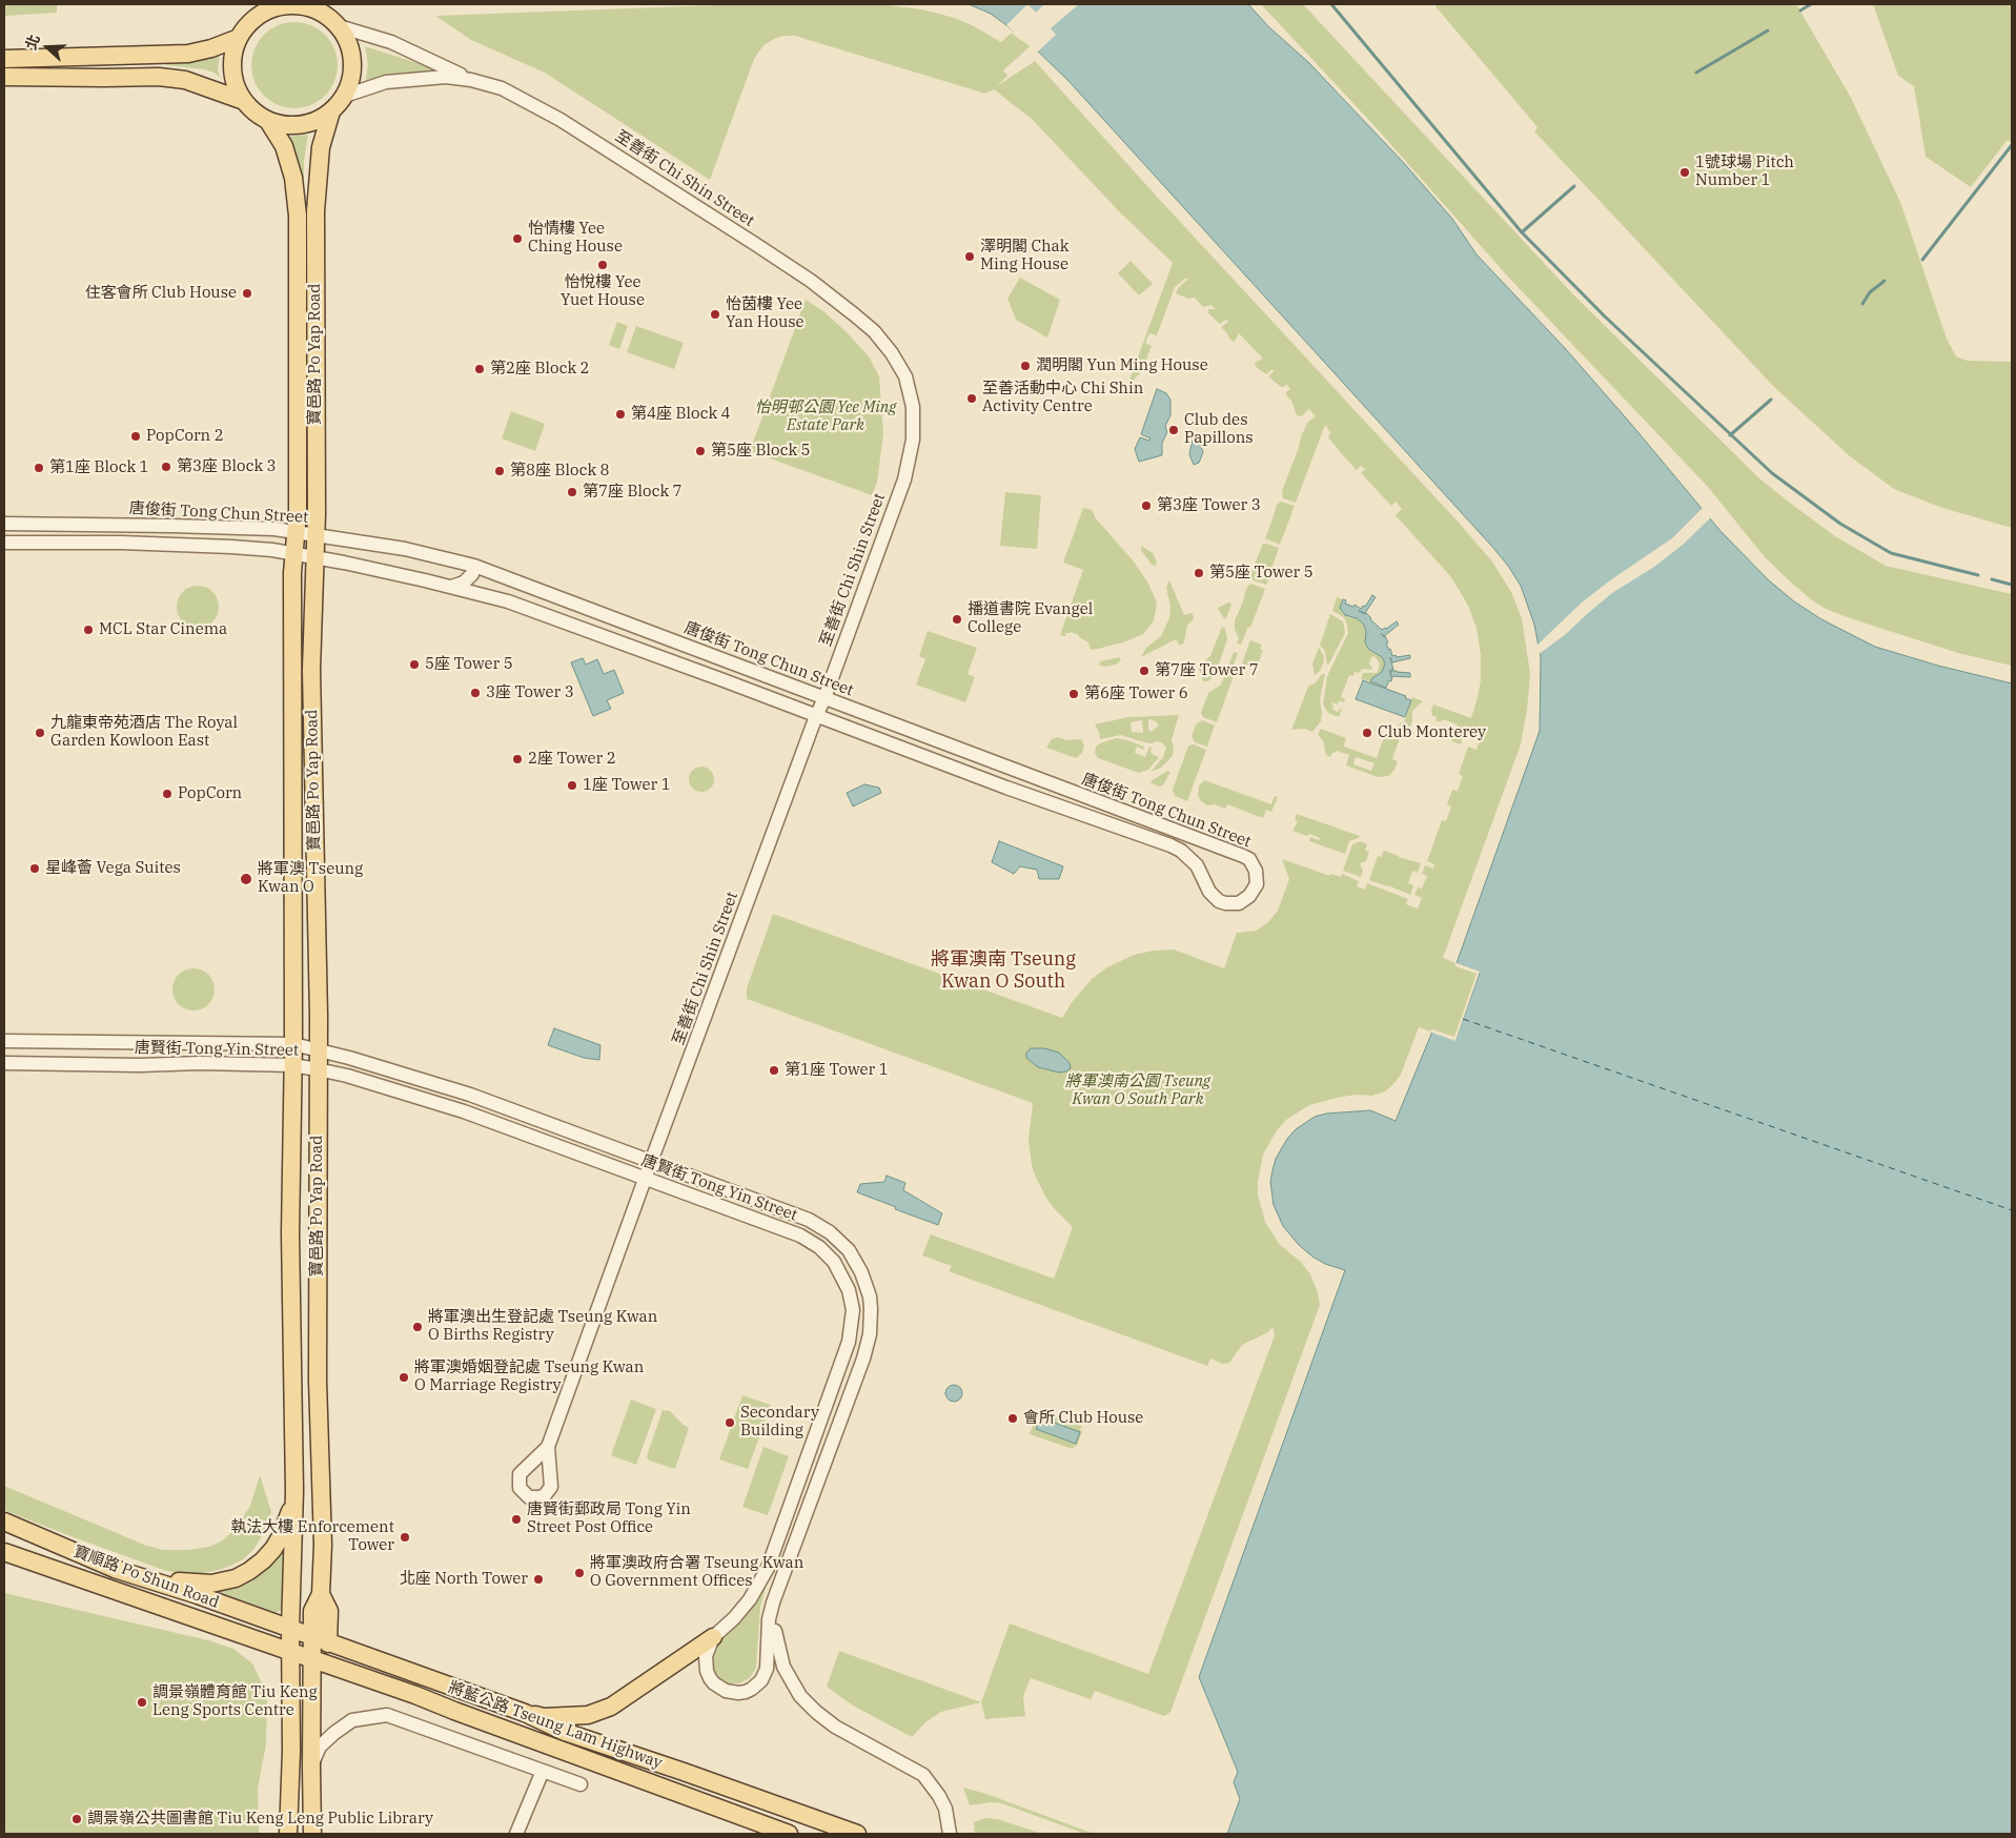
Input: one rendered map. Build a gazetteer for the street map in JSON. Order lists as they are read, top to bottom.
{
  "streets": {
    "main road": ["寶邑路 Po Yap Road", "寶順路 Po Shun Road", "將藍公路 Tseung Lam Highway"],
    "street": ["至善街 Chi Shin Street", "唐俊街 Tong Chun Street", "唐賢街 Tong Yin Street"]
  },
  "crossings": [
    ["至善街 Chi Shin Street", "寶邑路 Po Yap Road"],
    ["至善街 Chi Shin Street", "唐俊街 Tong Chun Street"],
    ["至善街 Chi Shin Street", "唐賢街 Tong Yin Street"],
    ["寶邑路 Po Yap Road", "唐俊街 Tong Chun Street"],
    ["寶邑路 Po Yap Road", "唐賢街 Tong Yin Street"],
    ["寶邑路 Po Yap Road", "寶順路 Po Shun Road"],
    ["寶邑路 Po Yap Road", "將藍公路 Tseung Lam Highway"],
    ["寶順路 Po Shun Road", "將藍公路 Tseung Lam Highway"]
  ],
  "districts": ["將軍澳南 Tseung Kwan O South"],
  "parks": ["怡明邨公園 Yee Ming Estate Park", "將軍澳南公園 Tseung Kwan O South Park"],
  "places": [
    "1號球場 Pitch Number 1",
    "怡情樓 Yee Ching House",
    "澤明閣 Chak Ming House",
    "怡悅樓 Yee Yuet House",
    "住客會所 Club House",
    "怡茵樓 Yee Yan House",
    "潤明閣 Yun Ming House",
    "第2座 Block 2",
    "至善活動中心 Chi Shin Activity Centre",
    "第4座 Block 4",
    "Club des Papillons",
    "PopCorn 2",
    "第5座 Block 5",
    "第3座 Block 3",
    "第1座 Block 1",
    "第8座 Block 8",
    "第7座 Block 7",
    "第3座 Tower 3",
    "第5座 Tower 5",
    "播道書院 Evangel College",
    "MCL Star Cinema",
    "5座 Tower 5",
    "第7座 Tower 7",
    "3座 Tower 3",
    "第6座 Tower 6",
    "九龍東帝苑酒店 The Royal Garden Kowloon East",
    "Club Monterey",
    "2座 Tower 2",
    "1座 Tower 1",
    "PopCorn",
    "星峰薈 Vega Suites",
    "將軍澳 Tseung Kwan O",
    "第1座 Tower 1",
    "將軍澳出生登記處 Tseung Kwan O Births Registry",
    "將軍澳婚姻登記處 Tseung Kwan O Marriage Registry",
    "會所 Club House",
    "Secondary Building",
    "唐賢街郵政局 Tong Yin Street Post Office",
    "執法大樓 Enforcement Tower",
    "將軍澳政府合署 Tseung Kwan O Government Offices",
    "北座 North Tower",
    "調景嶺體育館 Tiu Keng Leng Sports Centre",
    "調景嶺公共圖書館 Tiu Keng Leng Public Library"
  ],
  "north": "left"
}
